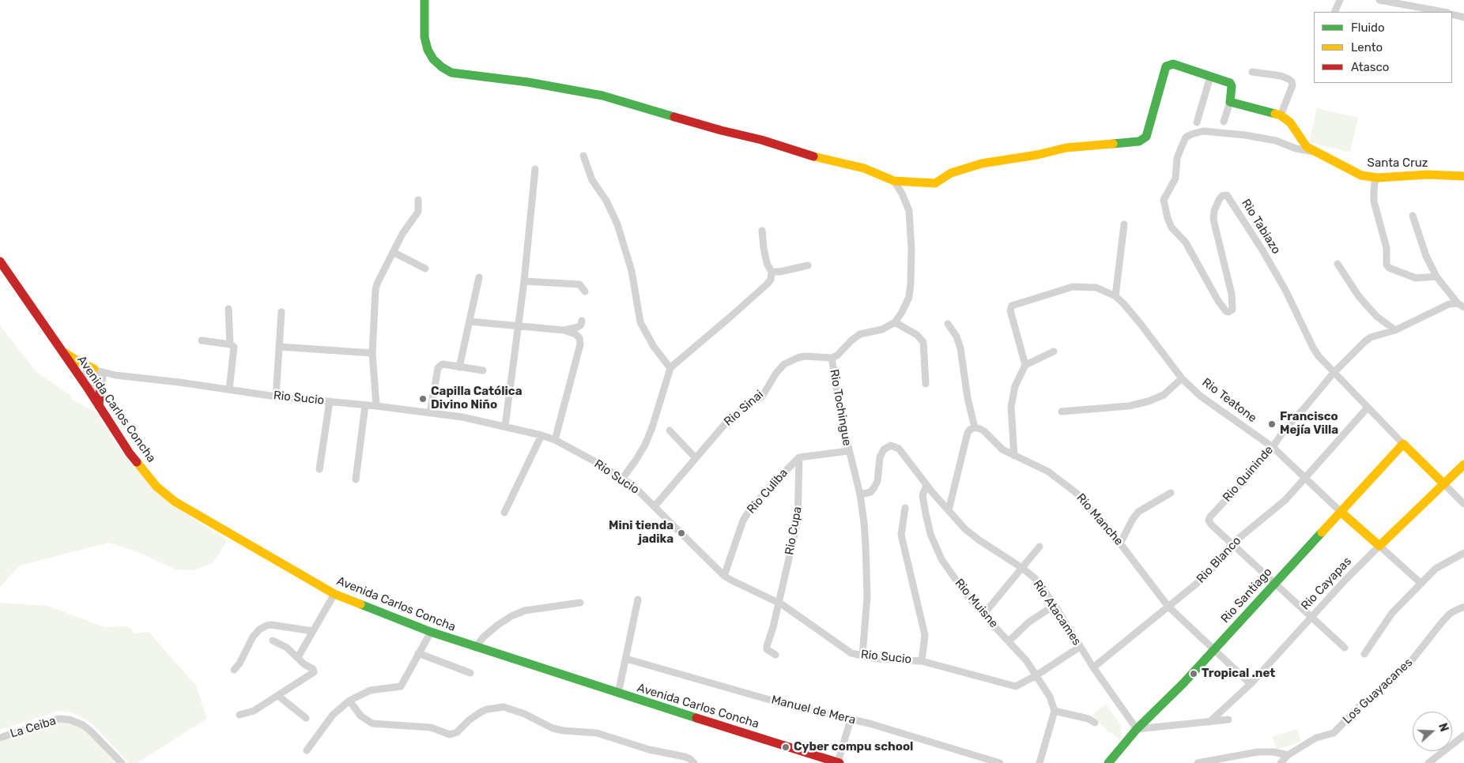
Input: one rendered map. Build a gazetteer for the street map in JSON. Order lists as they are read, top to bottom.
{
  "streets": {
    "street": [
      "Santa Cruz",
      "Rio Tabiazo",
      "Rio Sucio",
      "Rio Teatone",
      "Rio Tochingue",
      "Rio Sinai",
      "Avenida Carlos Concha",
      "Rio Quininde",
      "Rio Culiba",
      "Rio Manche",
      "Rio Cupa",
      "Rio Blanco",
      "Rio Cayapas",
      "Rio Santiago",
      "Rio Muisne",
      "Rio Atacames",
      "Los Guayacanes",
      "Manuel de Mera",
      "La Ceiba"
    ]
  },
  "crossings": [
    ["Santa Cruz", "Rio Tabiazo"],
    ["Rio Tabiazo", "Rio Quininde"],
    ["Rio Tabiazo", "Rio Blanco"],
    ["Rio Tabiazo", "Rio Cayapas"],
    ["Rio Tabiazo", "Rio Santiago"],
    ["Rio Sucio", "Rio Tochingue"],
    ["Rio Sucio", "Rio Sinai"],
    ["Rio Sucio", "Avenida Carlos Concha"],
    ["Rio Sucio", "Rio Culiba"],
    ["Rio Sucio", "Rio Cupa"],
    ["Rio Sucio", "Rio Muisne"],
    ["Rio Sucio", "Rio Atacames"],
    ["Rio Teatone", "Rio Quininde"],
    ["Rio Teatone", "Rio Blanco"],
    ["Rio Teatone", "Rio Cayapas"],
    ["Rio Teatone", "Rio Santiago"],
    ["Rio Tochingue", "Rio Sinai"],
    ["Rio Tochingue", "Rio Atacames"],
    ["Rio Quininde", "Rio Blanco"],
    ["Rio Culiba", "Rio Cupa"],
    ["Rio Manche", "Rio Blanco"],
    ["Rio Manche", "Rio Cayapas"],
    ["Rio Manche", "Rio Santiago"],
    ["Rio Blanco", "Rio Atacames"],
    ["Rio Santiago", "Rio Atacames"],
    ["Rio Muisne", "Rio Atacames"]
  ],
  "places": [
    "Capilla Católica Divino Niño",
    "Francisco Mejía Villa",
    "Mini tienda jadika",
    "Tropical .net",
    "Cyber compu school"
  ],
  "legend": ["Fluido", "Lento", "Atasco"],
  "north": "right"
}
